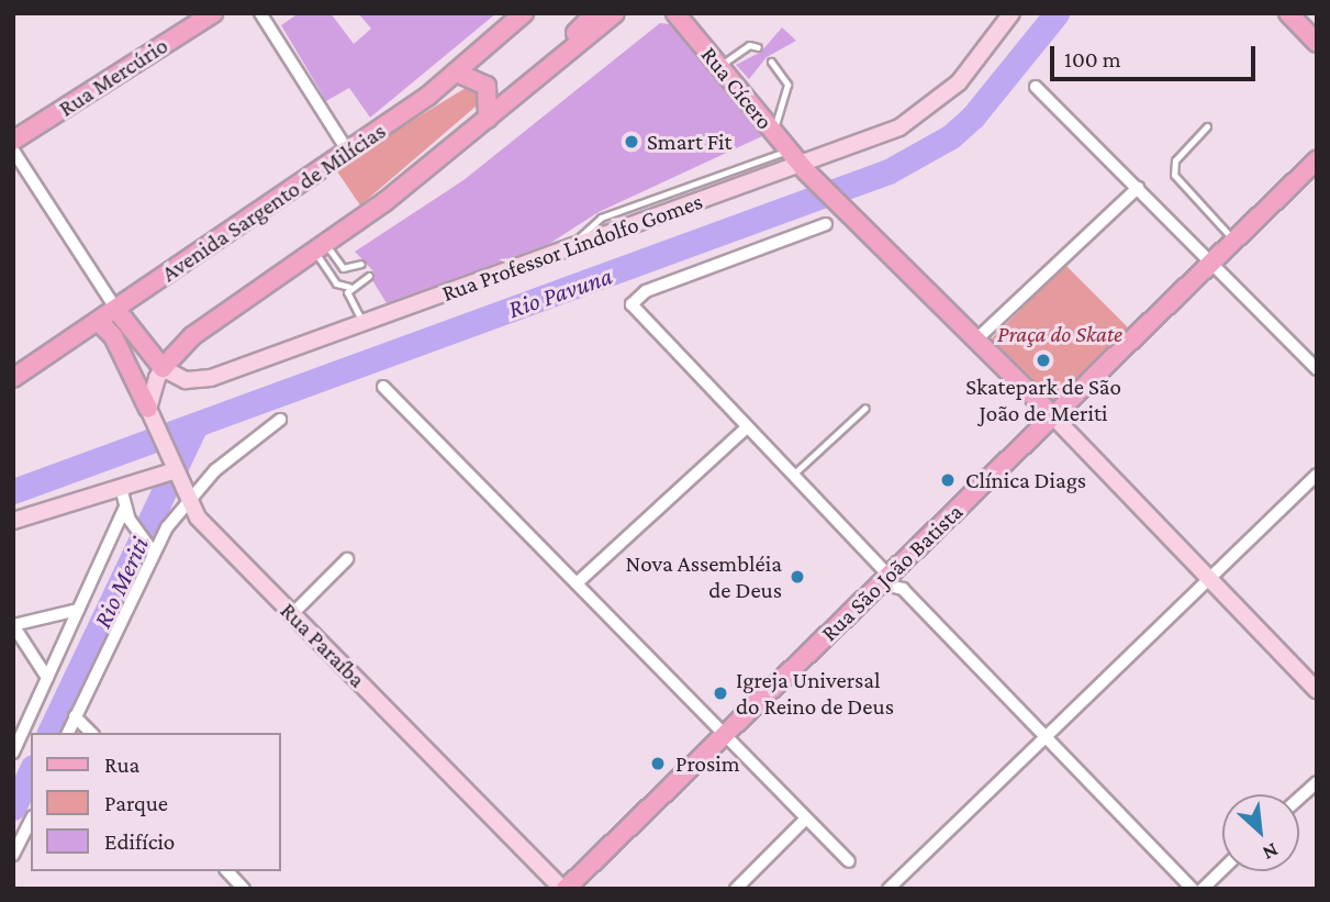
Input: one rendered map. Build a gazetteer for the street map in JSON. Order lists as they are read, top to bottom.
{
  "streets": {
    "main road": [
      "Rua Mercúrio",
      "Rua Cícero",
      "Avenida Sargento de Milícias",
      "Rua São João Batista"
    ],
    "street": ["Rua Professor Lindolfo Gomes", "Rua Paraíba"]
  },
  "crossings": [
    ["Rua Cícero", "Rua Professor Lindolfo Gomes"],
    ["Rua Cícero", "Rua São João Batista"],
    ["Rua São João Batista", "Rua Paraíba"]
  ],
  "water": ["Rio Pavuna", "Rio Meriti"],
  "parks": ["Praça do Skate"],
  "places": [
    "Smart Fit",
    "Skatepark de São João de Meriti",
    "Clínica Diags",
    "Nova Assembléia de Deus",
    "Igreja Universal do Reino de Deus",
    "Prosim"
  ],
  "legend": ["Rua", "Parque", "Edifício"],
  "scale_bar": "100 m",
  "north": "bottom right"
}
